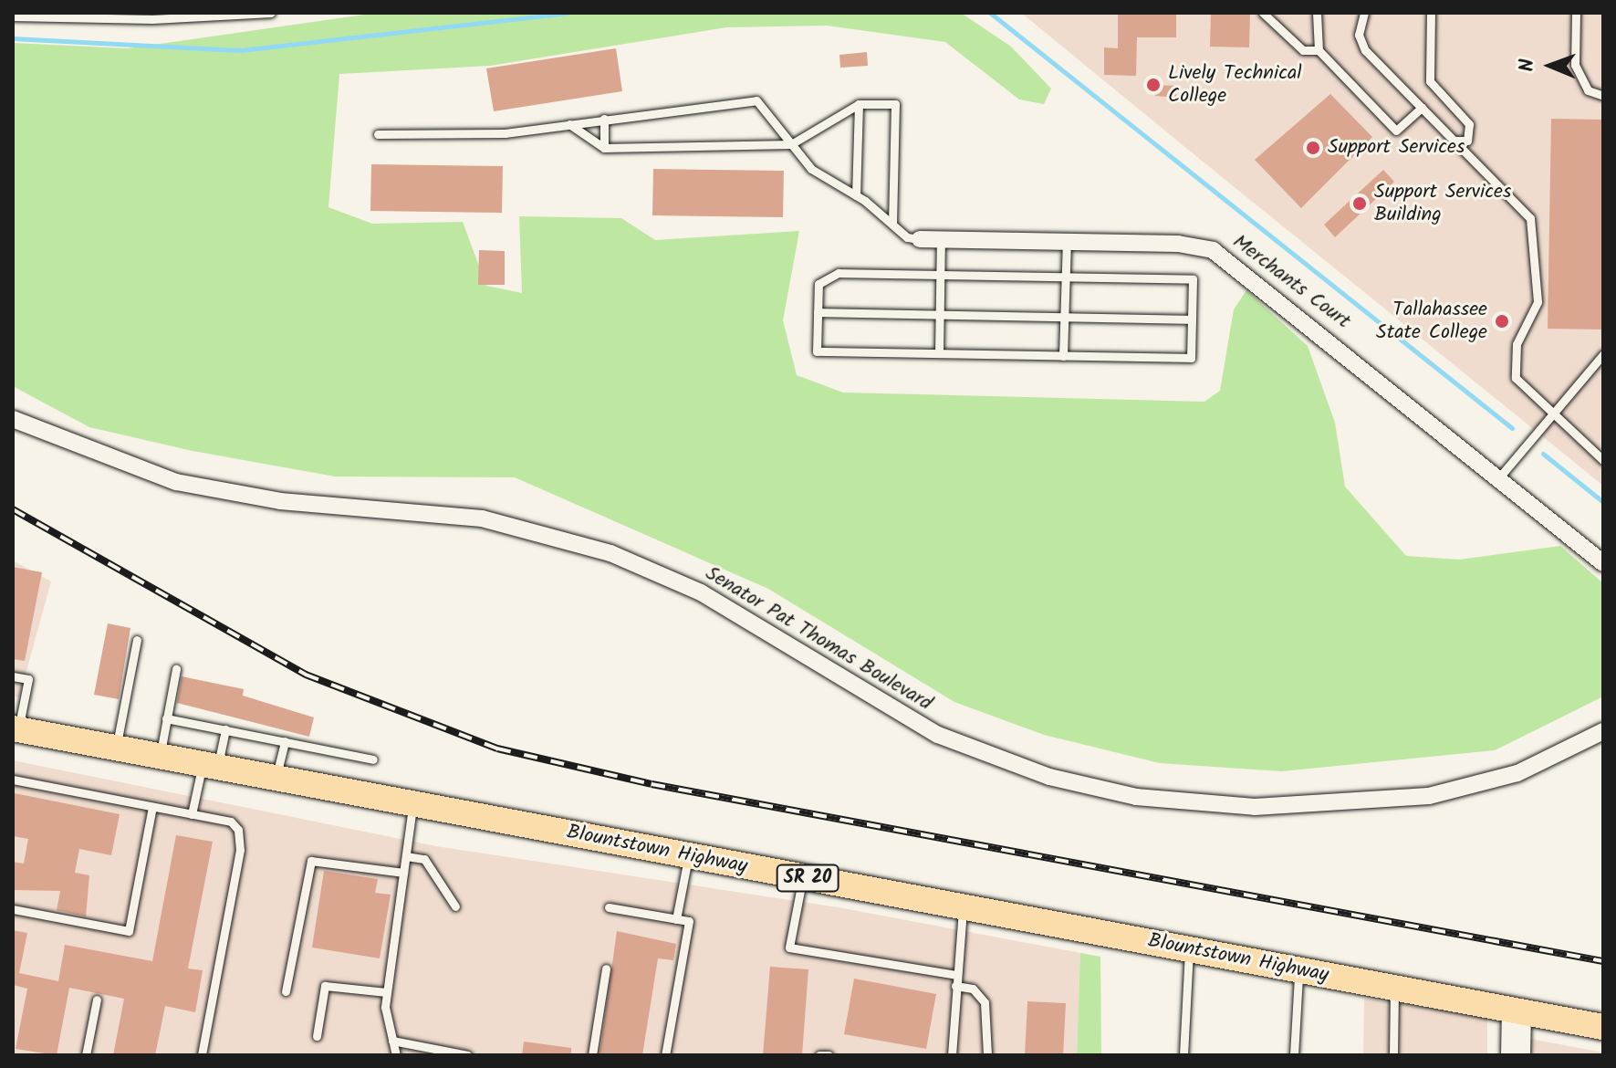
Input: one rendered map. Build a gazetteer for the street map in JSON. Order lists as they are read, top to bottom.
{
  "streets": {
    "main road": ["Blountstown Highway", "SR 20"],
    "street": ["Merchants Court", "Senator Pat Thomas Boulevard"]
  },
  "places": [
    "Lively Technical College",
    "Support Services",
    "Support Services Building",
    "Tallahassee State College"
  ],
  "north": "left"
}
